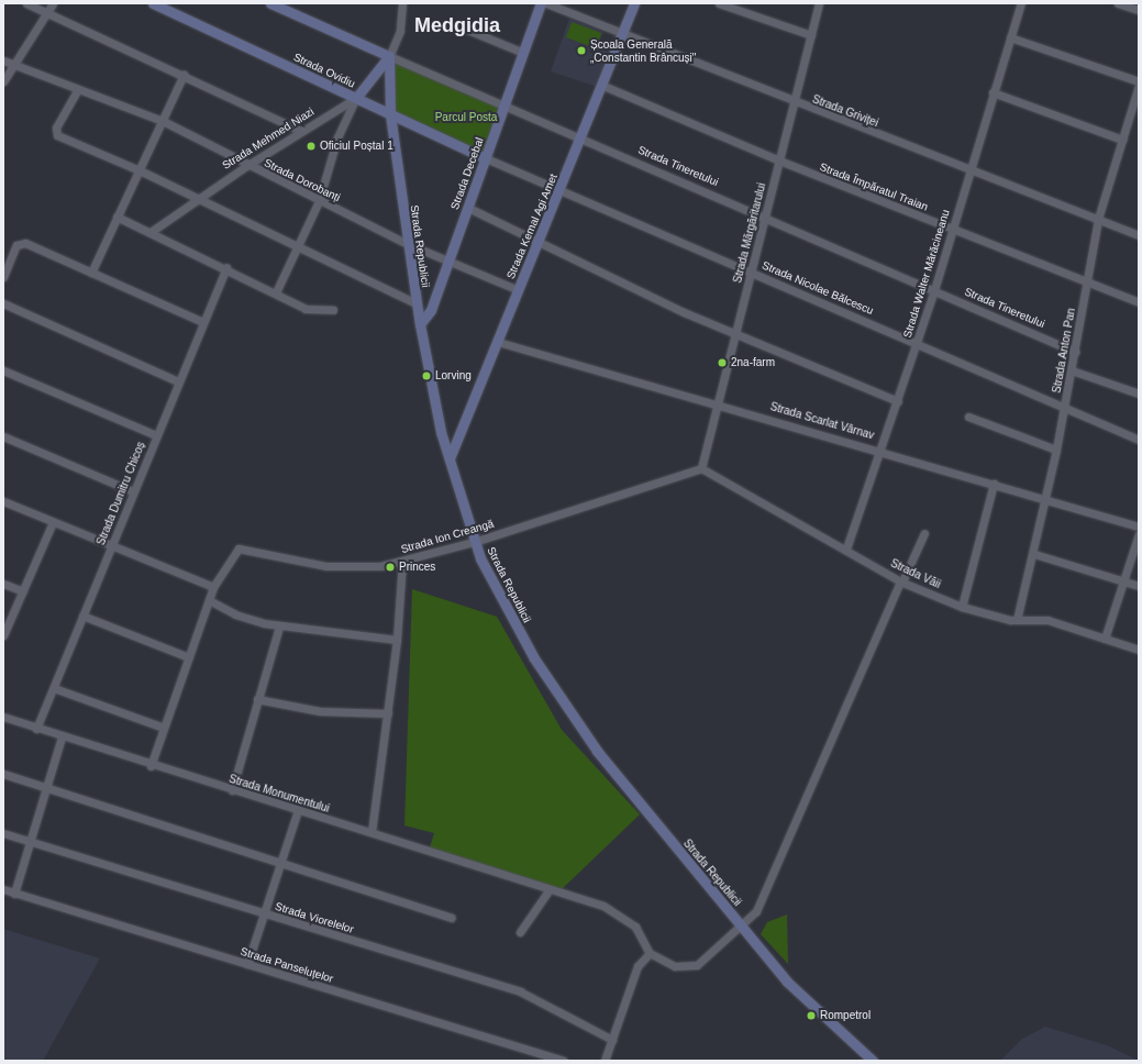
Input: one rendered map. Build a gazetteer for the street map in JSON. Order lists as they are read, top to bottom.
{
  "streets": {
    "main road": [
      "Strada Ovidiu",
      "Strada Mehmed Niazi",
      "Strada Tineretului",
      "Strada Decebal",
      "Strada Kemal Agi Amet",
      "Strada Republicii"
    ],
    "street": [
      "Strada Griviței",
      "Strada Dorobanți",
      "Strada Împăratul Traian",
      "Strada Mărgăritarului",
      "Strada Walter Mărăcineanu",
      "Strada Nicolae Bălcescu",
      "Strada Anton Pan",
      "Strada Scarlat Vârnav",
      "Strada Dumitru Chicoș",
      "Strada Ion Creangă",
      "Strada Văii",
      "Strada Monumentului",
      "Strada Viorelelor",
      "Strada Panseluțelor"
    ]
  },
  "crossings": [
    ["Strada Ovidiu", "Strada Mehmed Niazi"],
    ["Strada Ovidiu", "Strada Decebal"],
    ["Strada Ovidiu", "Strada Republicii"],
    ["Strada Ovidiu", "Strada Nicolae Bălcescu"],
    ["Strada Griviței", "Strada Kemal Agi Amet"],
    ["Strada Griviței", "Strada Mărgăritarului"],
    ["Strada Griviței", "Strada Walter Mărăcineanu"],
    ["Strada Griviței", "Strada Anton Pan"],
    ["Strada Mehmed Niazi", "Strada Tineretului"],
    ["Strada Mehmed Niazi", "Strada Dorobanți"],
    ["Strada Mehmed Niazi", "Strada Republicii"],
    ["Strada Tineretului", "Strada Decebal"],
    ["Strada Tineretului", "Strada Kemal Agi Amet"],
    ["Strada Tineretului", "Strada Mărgăritarului"],
    ["Strada Tineretului", "Strada Republicii"],
    ["Strada Tineretului", "Strada Walter Mărăcineanu"],
    ["Strada Tineretului", "Strada Anton Pan"],
    ["Strada Decebal", "Strada Dorobanți"],
    ["Strada Decebal", "Strada Republicii"],
    ["Strada Decebal", "Strada Nicolae Bălcescu"],
    ["Strada Dorobanți", "Strada Kemal Agi Amet"],
    ["Strada Dorobanți", "Strada Republicii"],
    ["Strada Împăratul Traian", "Strada Kemal Agi Amet"],
    ["Strada Împăratul Traian", "Strada Mărgăritarului"],
    ["Strada Împăratul Traian", "Strada Walter Mărăcineanu"],
    ["Strada Împăratul Traian", "Strada Anton Pan"],
    ["Strada Kemal Agi Amet", "Strada Republicii"],
    ["Strada Kemal Agi Amet", "Strada Nicolae Bălcescu"],
    ["Strada Kemal Agi Amet", "Strada Scarlat Vârnav"],
    ["Strada Mărgăritarului", "Strada Nicolae Bălcescu"],
    ["Strada Mărgăritarului", "Strada Scarlat Vârnav"],
    ["Strada Mărgăritarului", "Strada Ion Creangă"],
    ["Strada Mărgăritarului", "Strada Văii"],
    ["Strada Republicii", "Strada Ion Creangă"],
    ["Strada Walter Mărăcineanu", "Strada Nicolae Bălcescu"],
    ["Strada Walter Mărăcineanu", "Strada Scarlat Vârnav"],
    ["Strada Walter Mărăcineanu", "Strada Văii"],
    ["Strada Nicolae Bălcescu", "Strada Anton Pan"],
    ["Strada Anton Pan", "Strada Scarlat Vârnav"],
    ["Strada Anton Pan", "Strada Văii"],
    ["Strada Dumitru Chicoș", "Strada Monumentului"],
    ["Strada Ion Creangă", "Strada Văii"]
  ],
  "districts": ["Medgidia"],
  "parks": ["Parcul Posta"],
  "places": [
    "Școala Generală „Constantin Brâncuși\"",
    "Oficiul Poștal 1",
    "2na-farm",
    "Lorving",
    "Princes",
    "Rompetrol"
  ]
}
